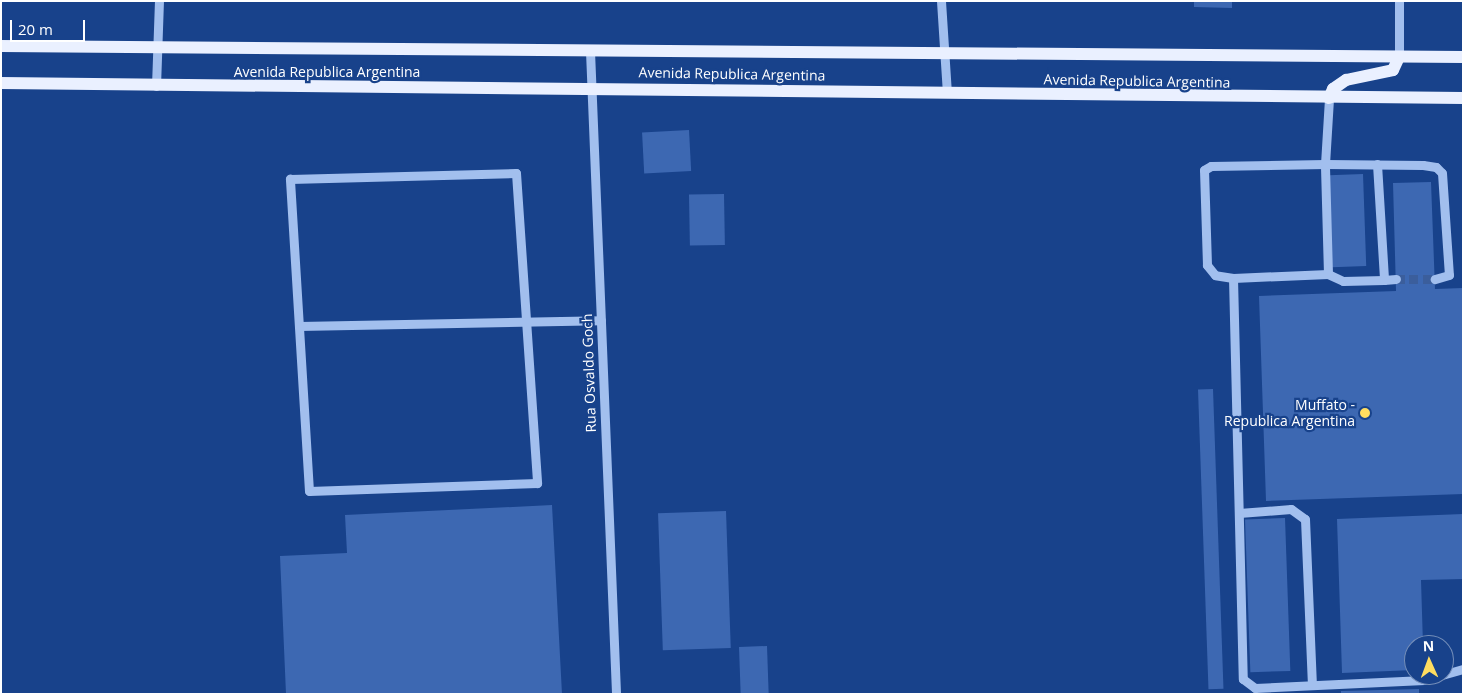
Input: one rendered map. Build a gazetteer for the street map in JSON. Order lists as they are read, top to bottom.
{
  "streets": {
    "main road": ["Avenida Republica Argentina"],
    "street": ["Rua Osvaldo Goch"]
  },
  "crossings": [
    ["Avenida Republica Argentina", "Rua Osvaldo Goch"]
  ],
  "places": ["Muffato - Republica Argentina"],
  "scale_bar": "20 m",
  "north": "top"
}
